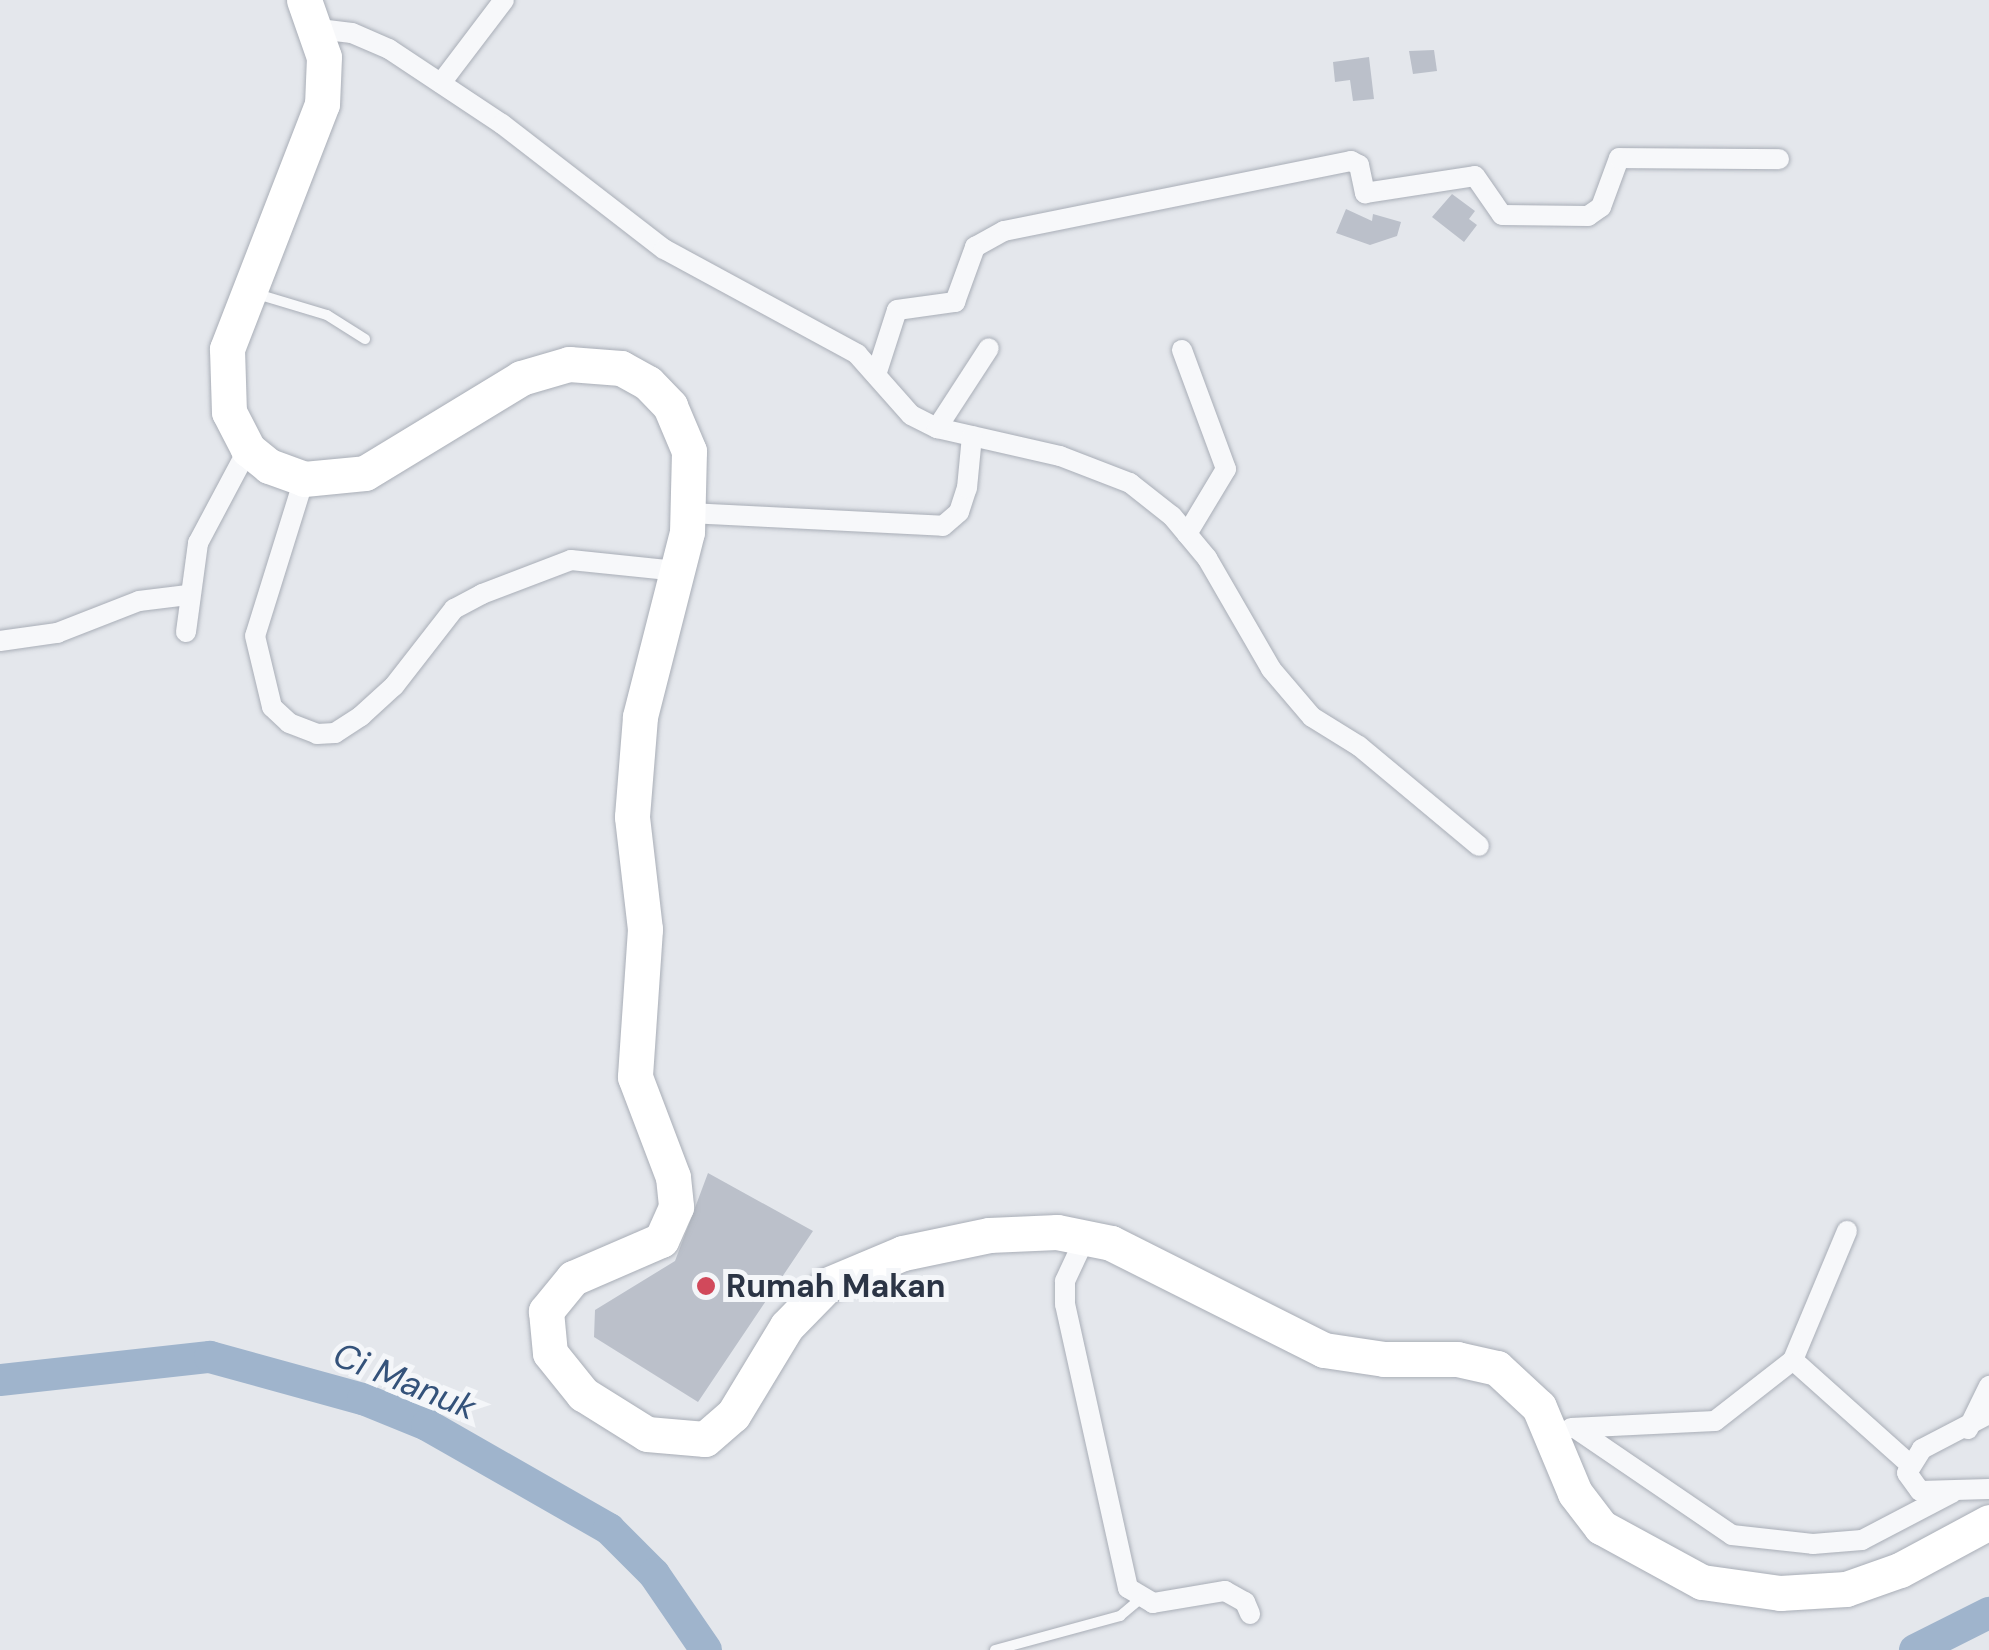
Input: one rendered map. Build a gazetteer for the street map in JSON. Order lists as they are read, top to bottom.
{
  "water": ["Ci Manuk"],
  "places": ["Rumah Makan"]
}
